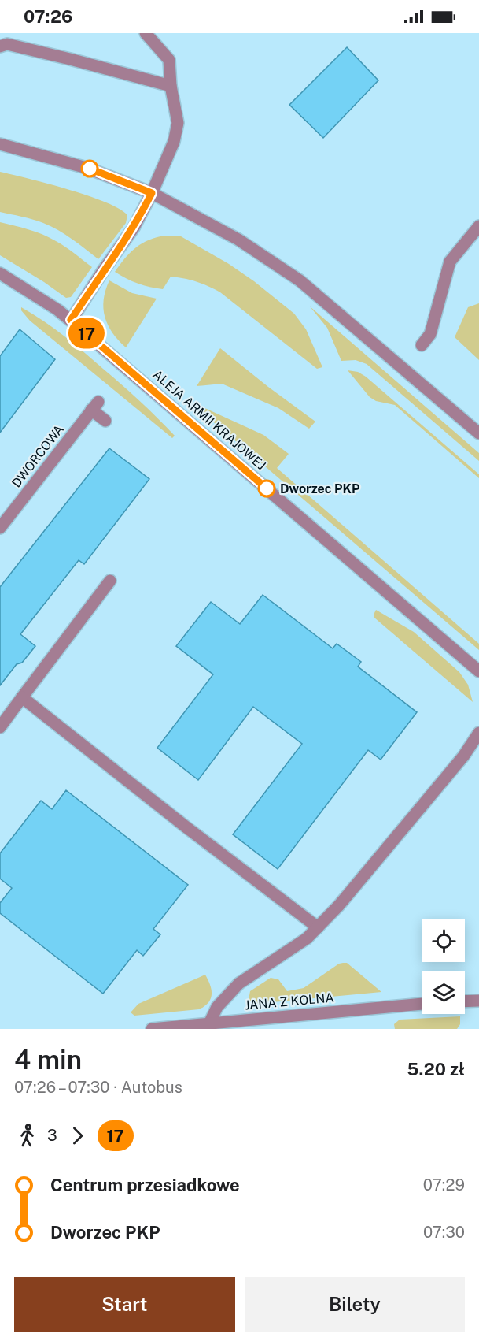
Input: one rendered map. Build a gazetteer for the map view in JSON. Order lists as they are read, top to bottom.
{
  "streets": {
    "street": ["ALEJA ARMII KRAJOWEJ", "DWORCOWA", "JANA Z KOLNA"]
  },
  "places": ["Dworzec PKP"],
  "lines": ["bus line 17"],
  "page": {
    "status": "07:26",
    "on_map": "17",
    "heading": ["4 min", "07:26 – 07:30 · Autobus", "5.20 zł"],
    "legs": ["3", "17"],
    "list": [
      {
        "name": "Centrum przesiadkowe",
        "value": "07:29"
      },
      {
        "name": "Dworzec PKP",
        "value": "07:30"
      }
    ],
    "buttons": ["Start", "Bilety"]
  }
}
